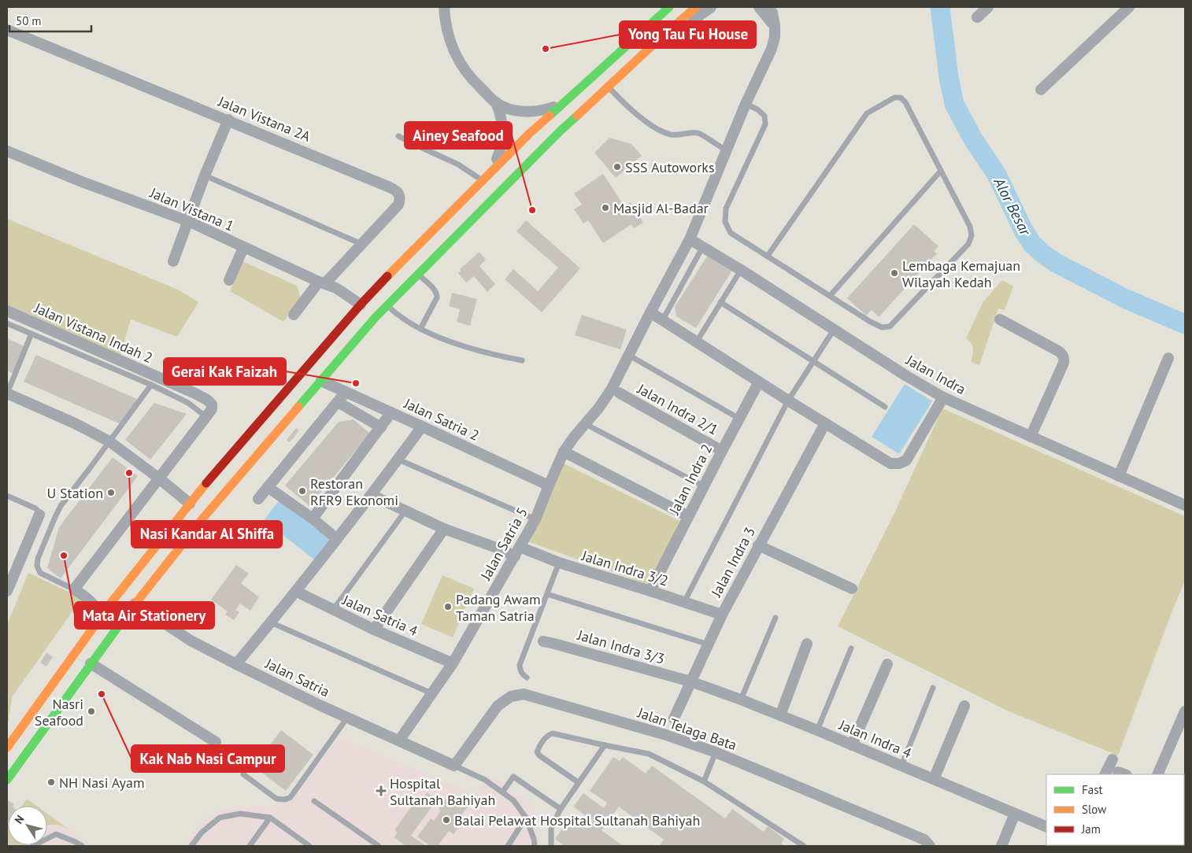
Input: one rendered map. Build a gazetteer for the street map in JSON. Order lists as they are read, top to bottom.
{
  "streets": {
    "street": [
      "Jalan Vistana 2A",
      "Jalan Vistana 1",
      "Jalan Vistana Indah 2",
      "Jalan Indra",
      "Jalan Indra 2/1",
      "Jalan Satria 2",
      "Jalan Indra 2",
      "Jalan Satria 5",
      "Jalan Indra 3",
      "Jalan Indra 3/2",
      "Jalan Satria 4",
      "Jalan Indra 3/3",
      "Jalan Satria",
      "Jalan Telaga Bata",
      "Jalan Indra 4"
    ]
  },
  "crossings": [
    ["Jalan Vistana 2A", "Jalan Vistana 1"],
    ["Jalan Indra", "Jalan Satria 5"],
    ["Jalan Indra 2/1", "Jalan Indra 2"],
    ["Jalan Satria 2", "Jalan Satria 5"],
    ["Jalan Indra 2", "Jalan Indra 3/2"],
    ["Jalan Satria 5", "Jalan Indra 3/2"],
    ["Jalan Satria 5", "Jalan Satria 4"],
    ["Jalan Satria 5", "Jalan Satria"],
    ["Jalan Indra 3", "Jalan Indra 3/2"],
    ["Jalan Indra 3", "Jalan Indra 3/3"],
    ["Jalan Indra 3", "Jalan Indra 4"],
    ["Jalan Indra 3/3", "Jalan Indra 4"],
    ["Jalan Satria", "Jalan Telaga Bata"]
  ],
  "water": ["Alor Besar"],
  "places": {
    "other": [
      "Yong Tau Fu House",
      "SSS Autoworks",
      "Masjid Al-Badar",
      "Ainey Seafood",
      "Lembaga Kemajuan Wilayah Kedah",
      "Gerai Kak Faizah",
      "Nasi Kandar Al Shiffa",
      "Restoran RFR9 Ekonomi",
      "U Station",
      "Mata Air Stationery",
      "Padang Awam Taman Satria",
      "Kak Nab Nasi Campur",
      "Nasri Seafood",
      "NH Nasi Ayam",
      "Balai Pelawat Hospital Sultanah Bahiyah"
    ],
    "health": ["Hospital Sultanah Bahiyah"]
  },
  "legend": ["Fast", "Slow", "Jam"],
  "scale_bar": "50 m",
  "north": "top left"
}
